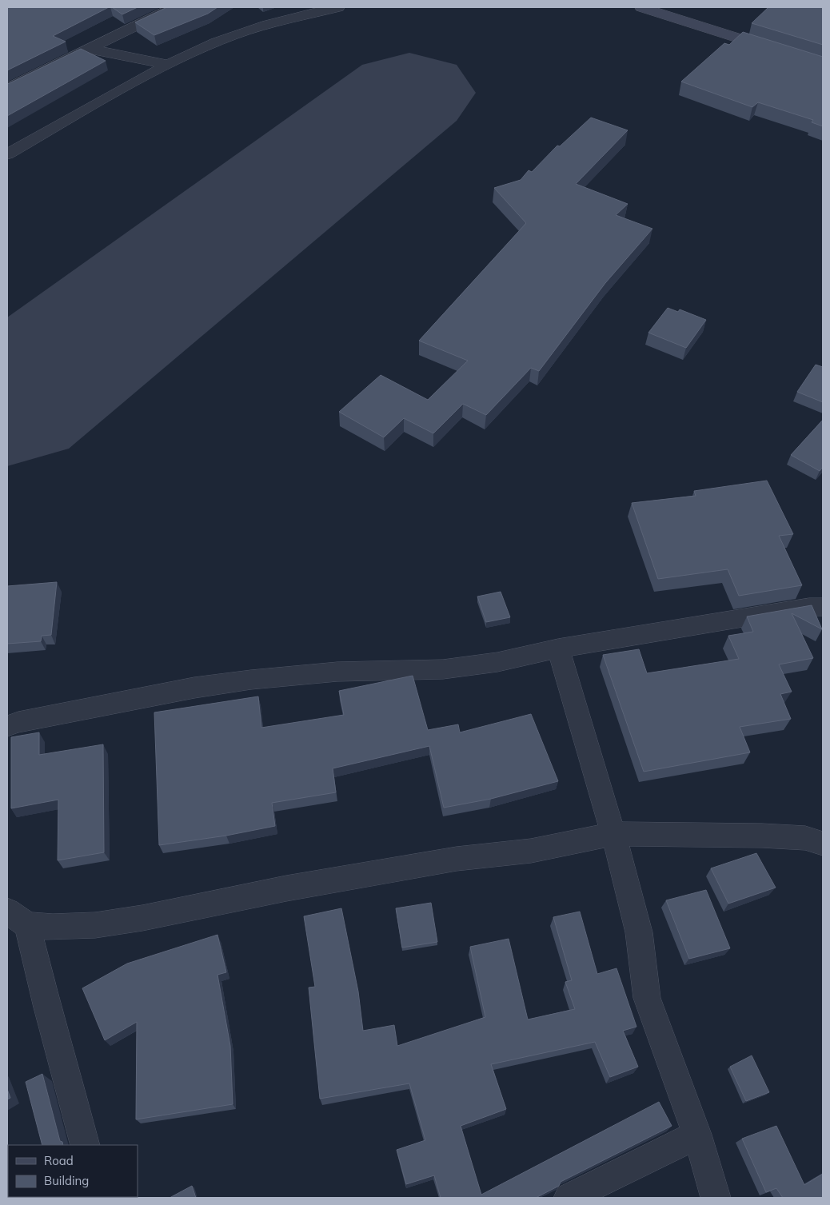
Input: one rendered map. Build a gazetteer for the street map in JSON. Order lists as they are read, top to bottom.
{
  "legend": ["Road", "Building"]
}
